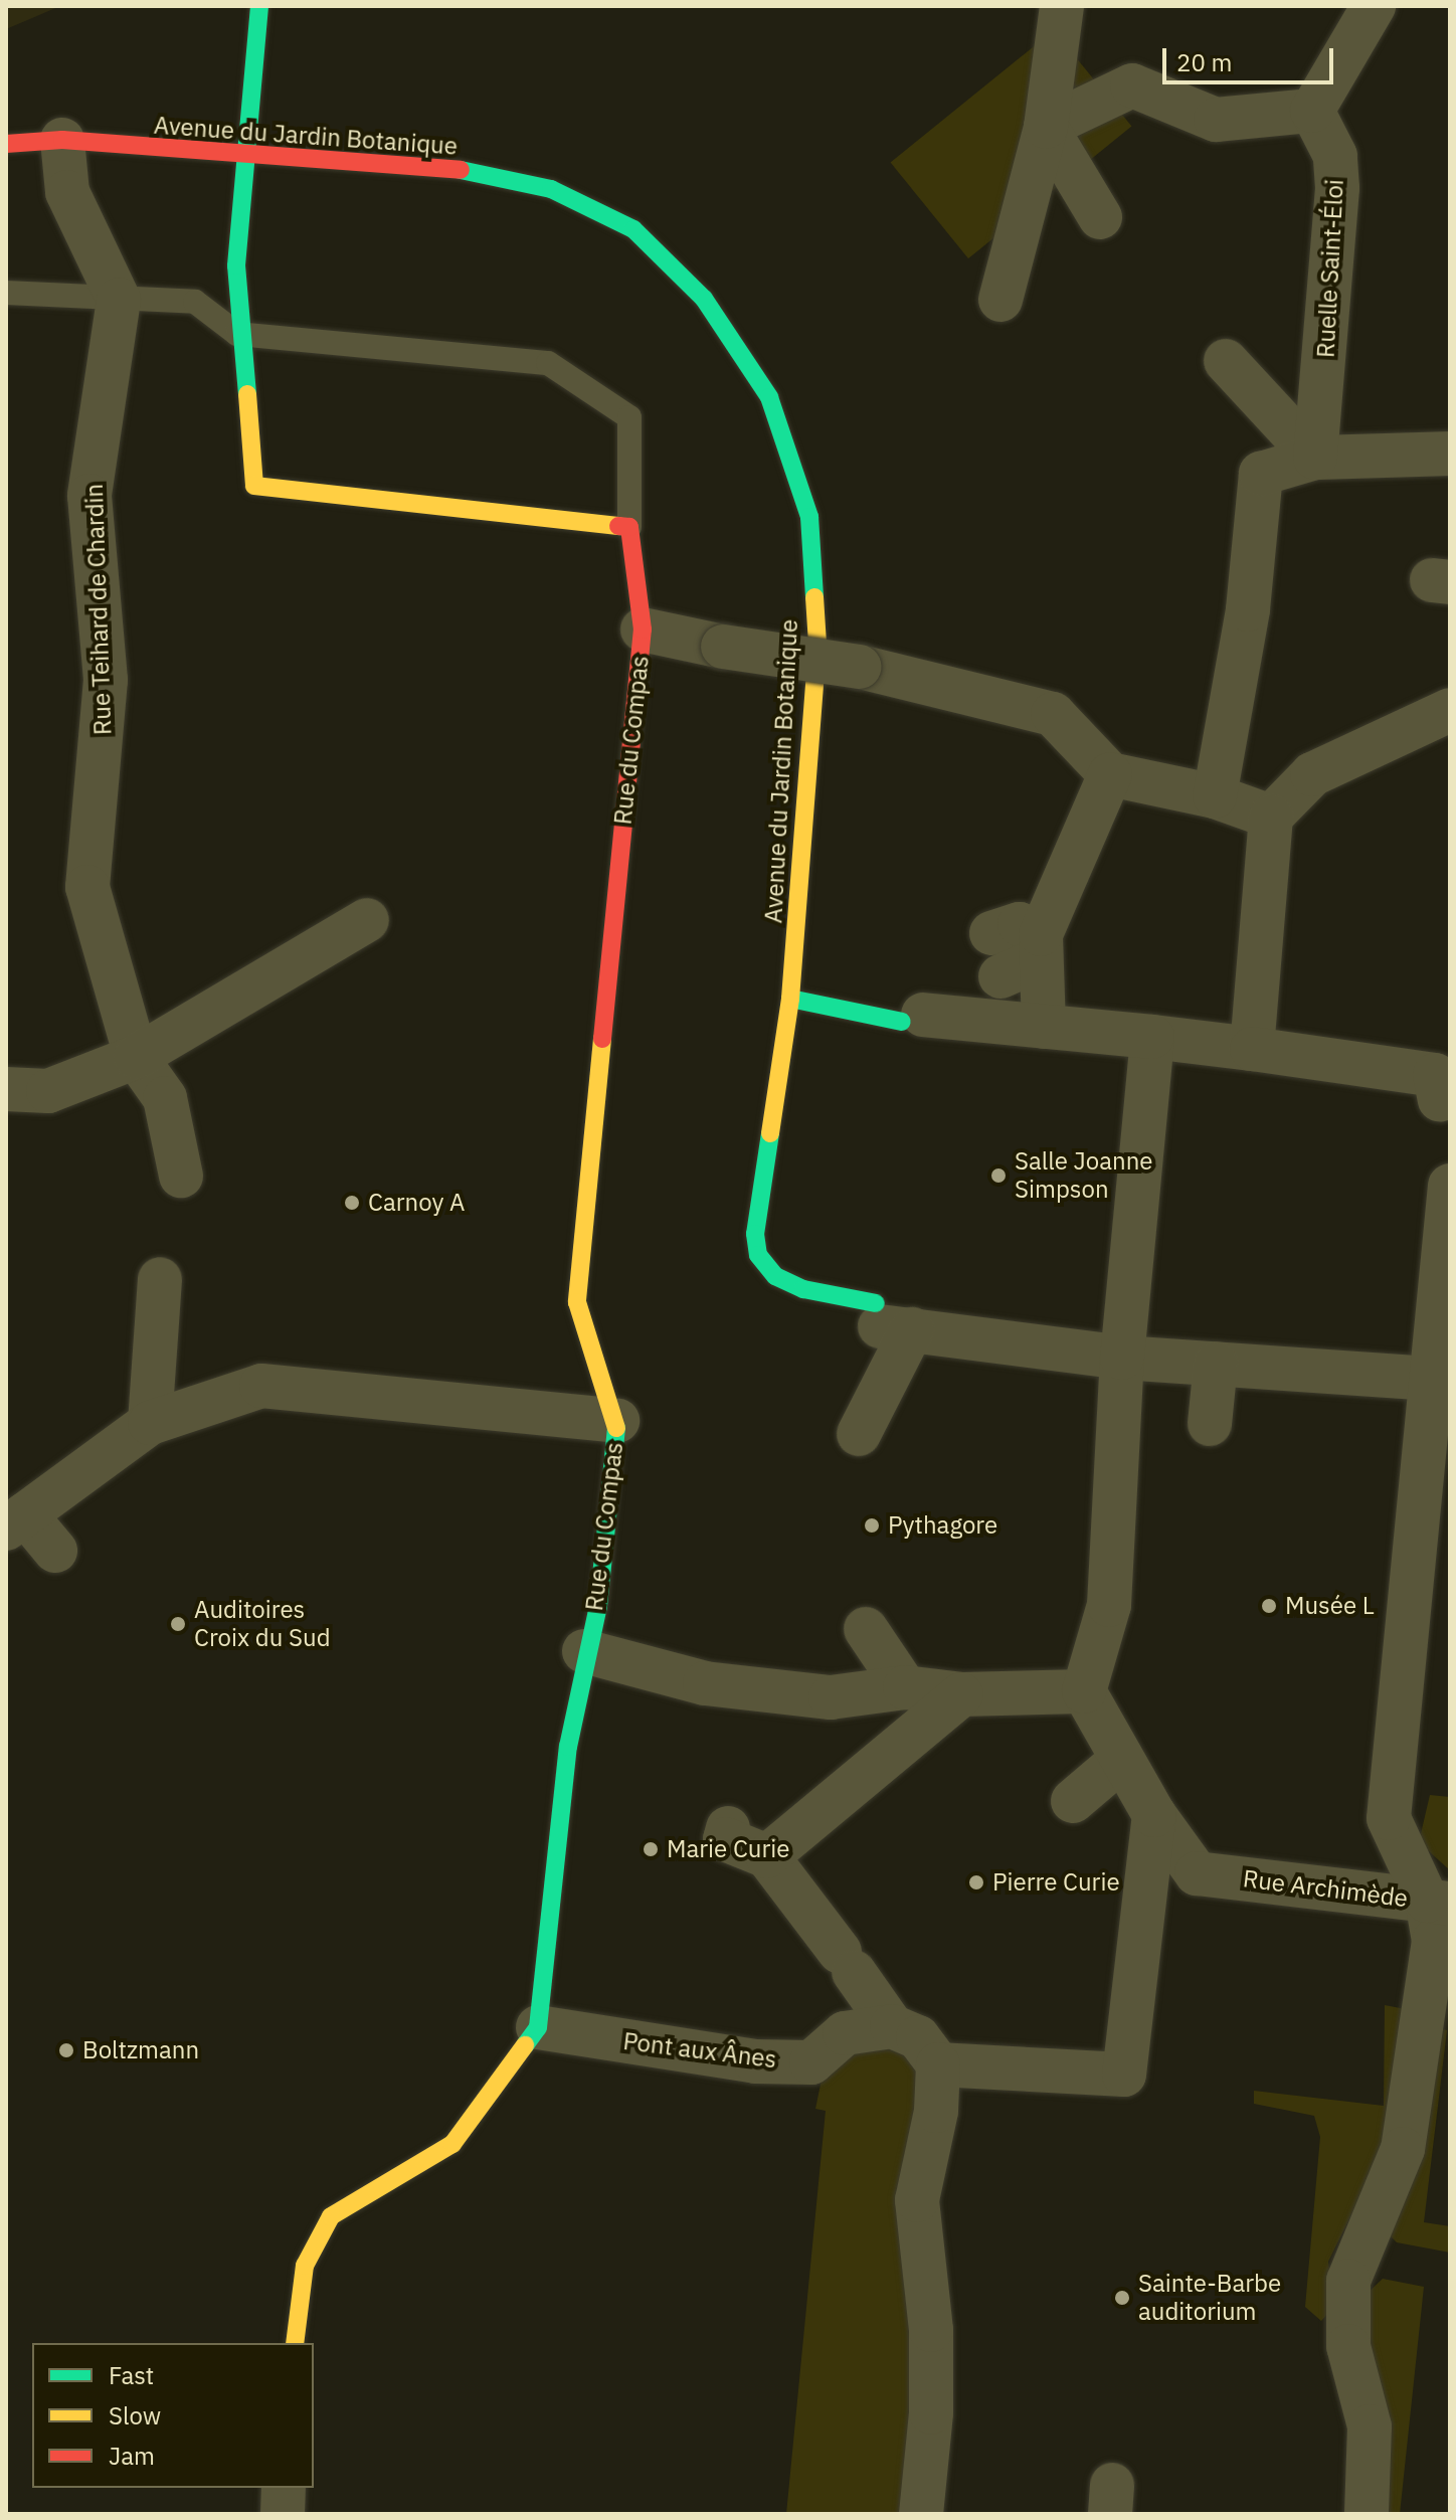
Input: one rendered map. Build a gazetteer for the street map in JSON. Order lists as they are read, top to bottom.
{
  "streets": {
    "street": [
      "Avenue du Jardin Botanique",
      "Ruelle Saint-Éloi",
      "Rue Teihard de Chardin",
      "Rue du Compas",
      "Rue Archimède",
      "Pont aux Ânes"
    ]
  },
  "crossings": [
    ["Rue du Compas", "Pont aux Ânes"]
  ],
  "places": [
    "Salle Joanne Simpson",
    "Carnoy A",
    "Pythagore",
    "Musée L",
    "Auditoires Croix du Sud",
    "Marie Curie",
    "Pierre Curie",
    "Boltzmann",
    "Sainte-Barbe auditorium"
  ],
  "legend": ["Fast", "Slow", "Jam"],
  "scale_bar": "20 m"
}
